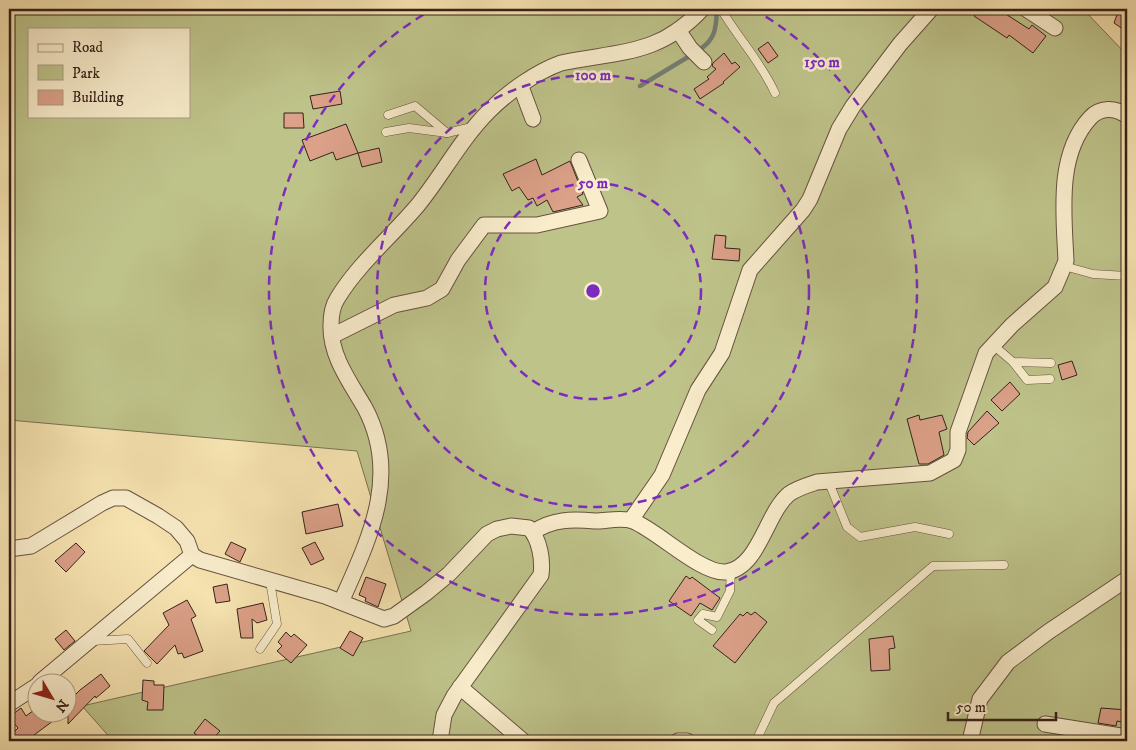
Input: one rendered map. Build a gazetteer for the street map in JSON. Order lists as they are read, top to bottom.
{
  "legend": ["Road", "Park", "Building"],
  "scale_bar": "50 m",
  "north": "bottom right",
  "rings": ["150 m", "100 m", "50 m"]
}
